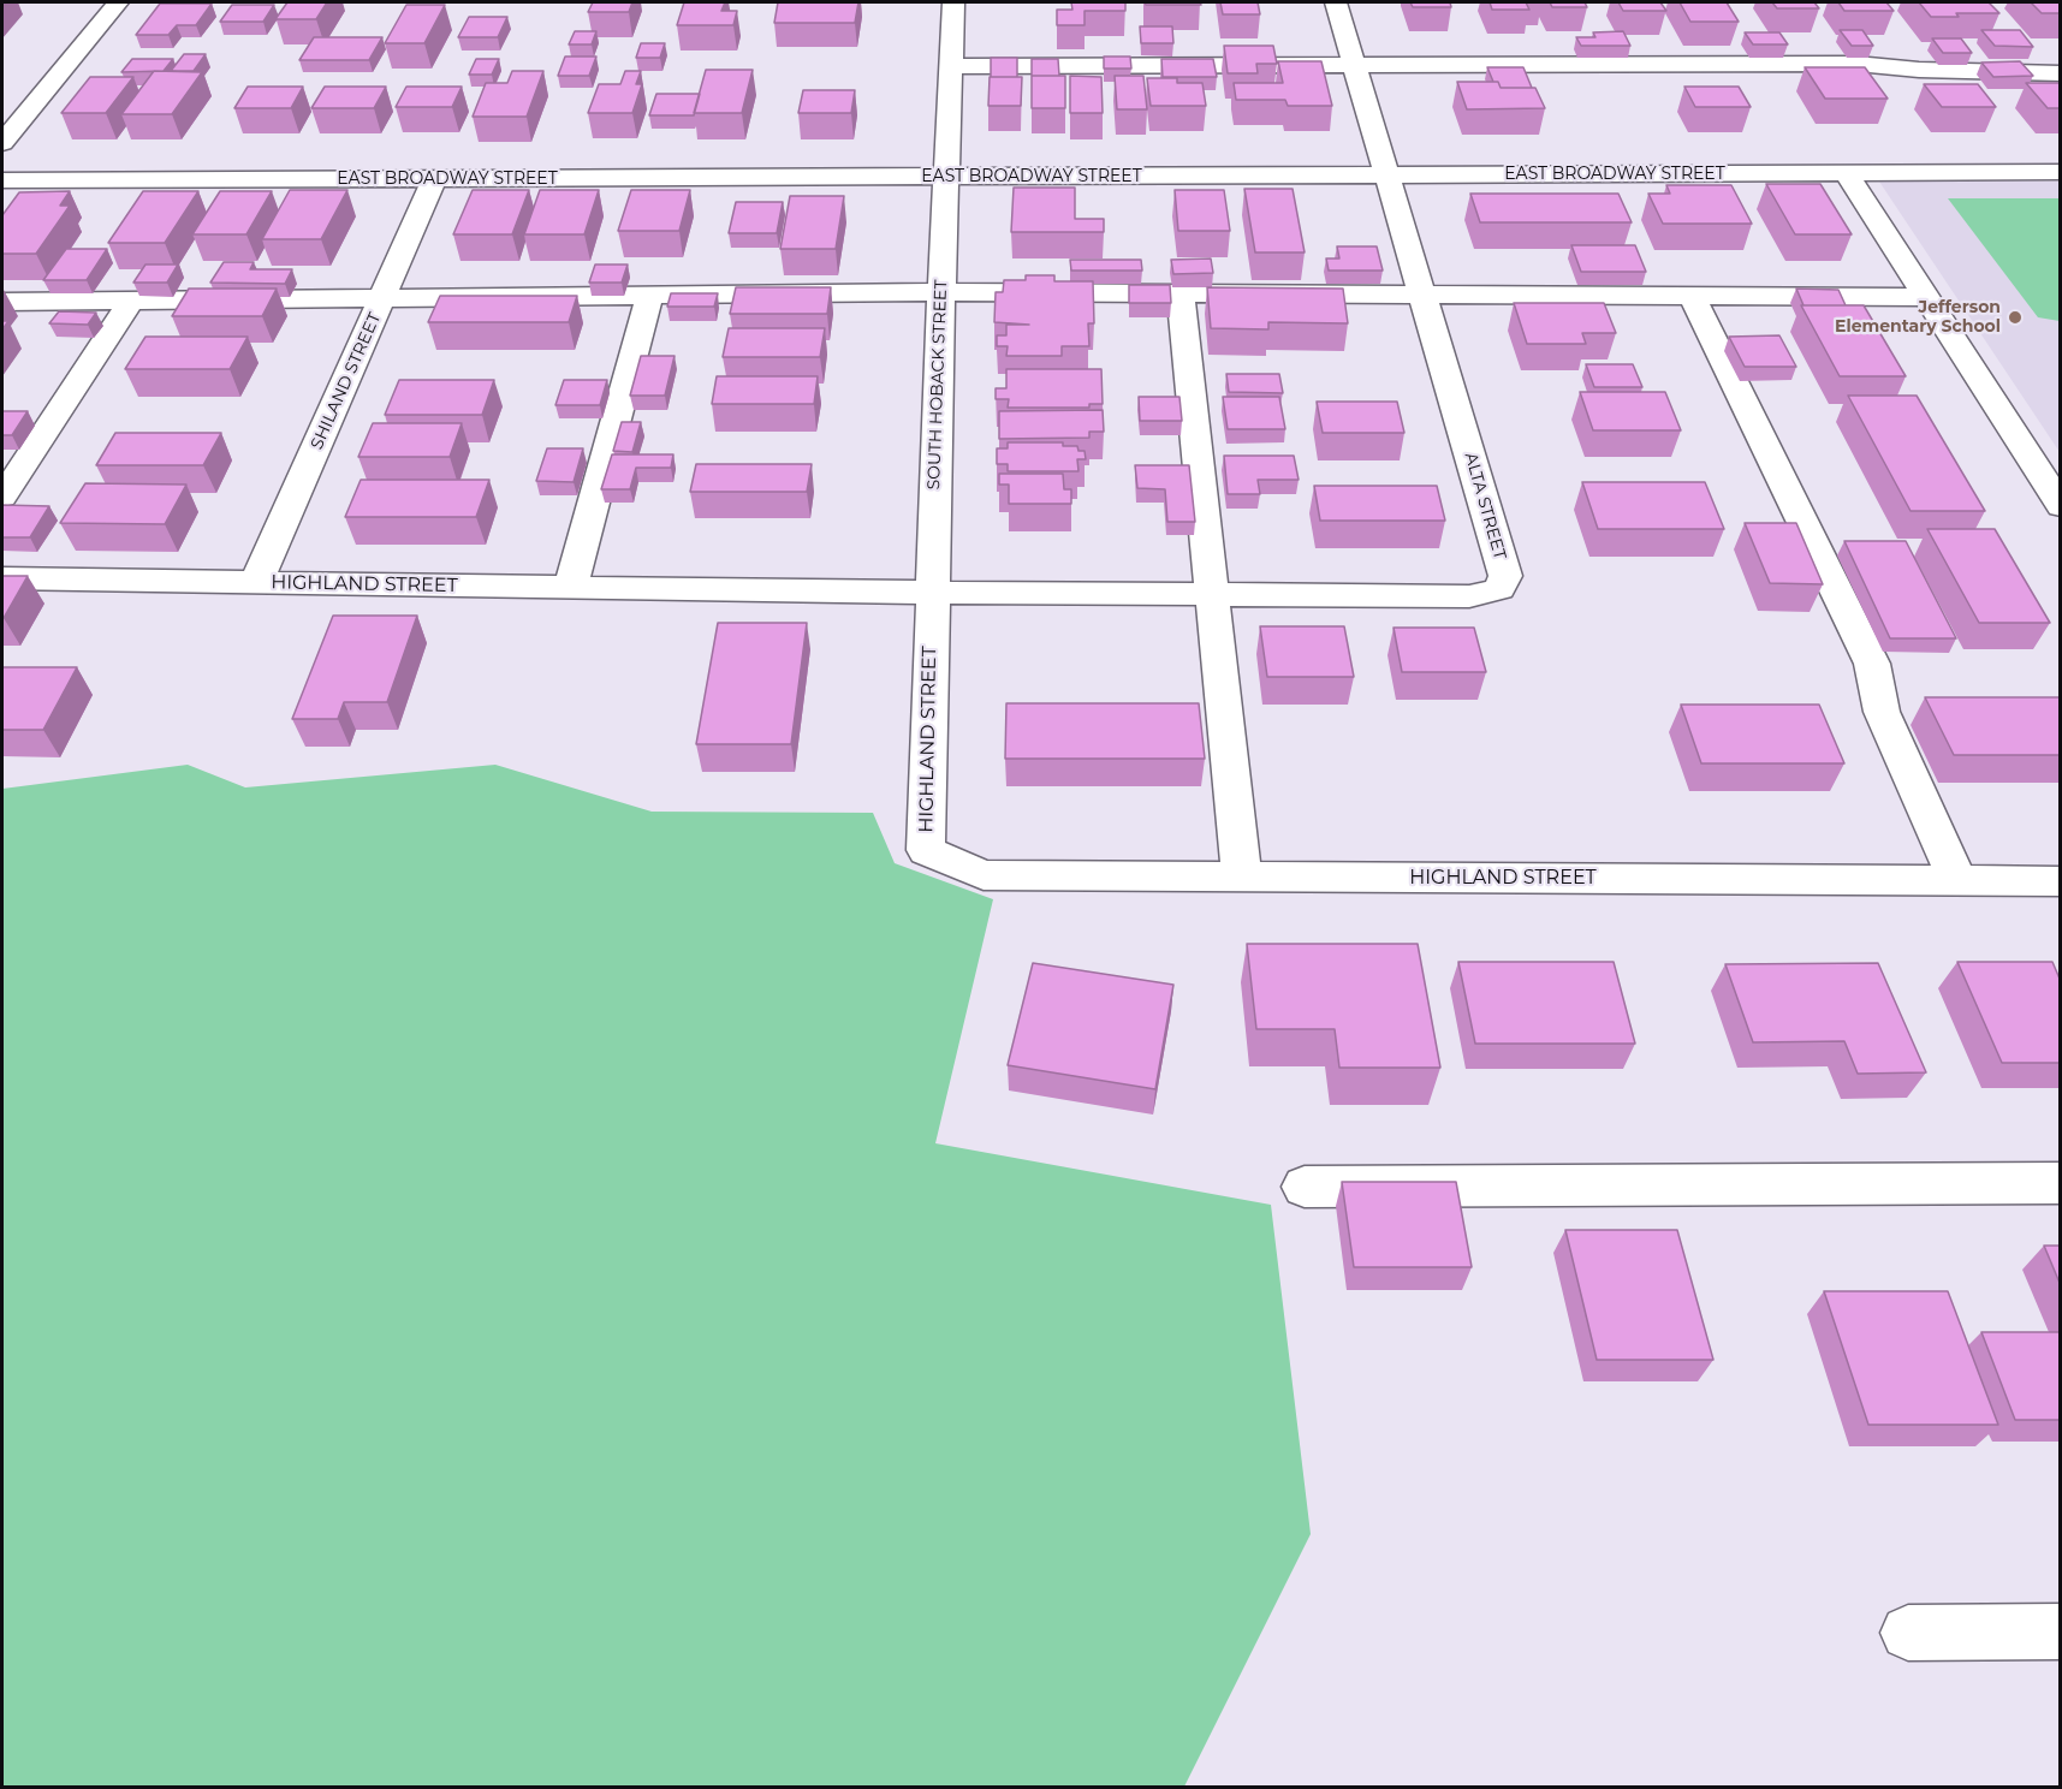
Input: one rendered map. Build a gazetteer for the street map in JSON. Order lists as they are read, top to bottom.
{
  "streets": {
    "street": [
      "EAST BROADWAY STREET",
      "SHILAND STREET",
      "SOUTH HOBACK STREET",
      "ALTA STREET",
      "HIGHLAND STREET"
    ]
  },
  "crossings": [
    ["EAST BROADWAY STREET", "SHILAND STREET"],
    ["EAST BROADWAY STREET", "SOUTH HOBACK STREET"],
    ["EAST BROADWAY STREET", "ALTA STREET"],
    ["SHILAND STREET", "HIGHLAND STREET"],
    ["SOUTH HOBACK STREET", "ALTA STREET"],
    ["SOUTH HOBACK STREET", "HIGHLAND STREET"],
    ["ALTA STREET", "HIGHLAND STREET"]
  ],
  "places": ["Jefferson Elementary School"]
}
